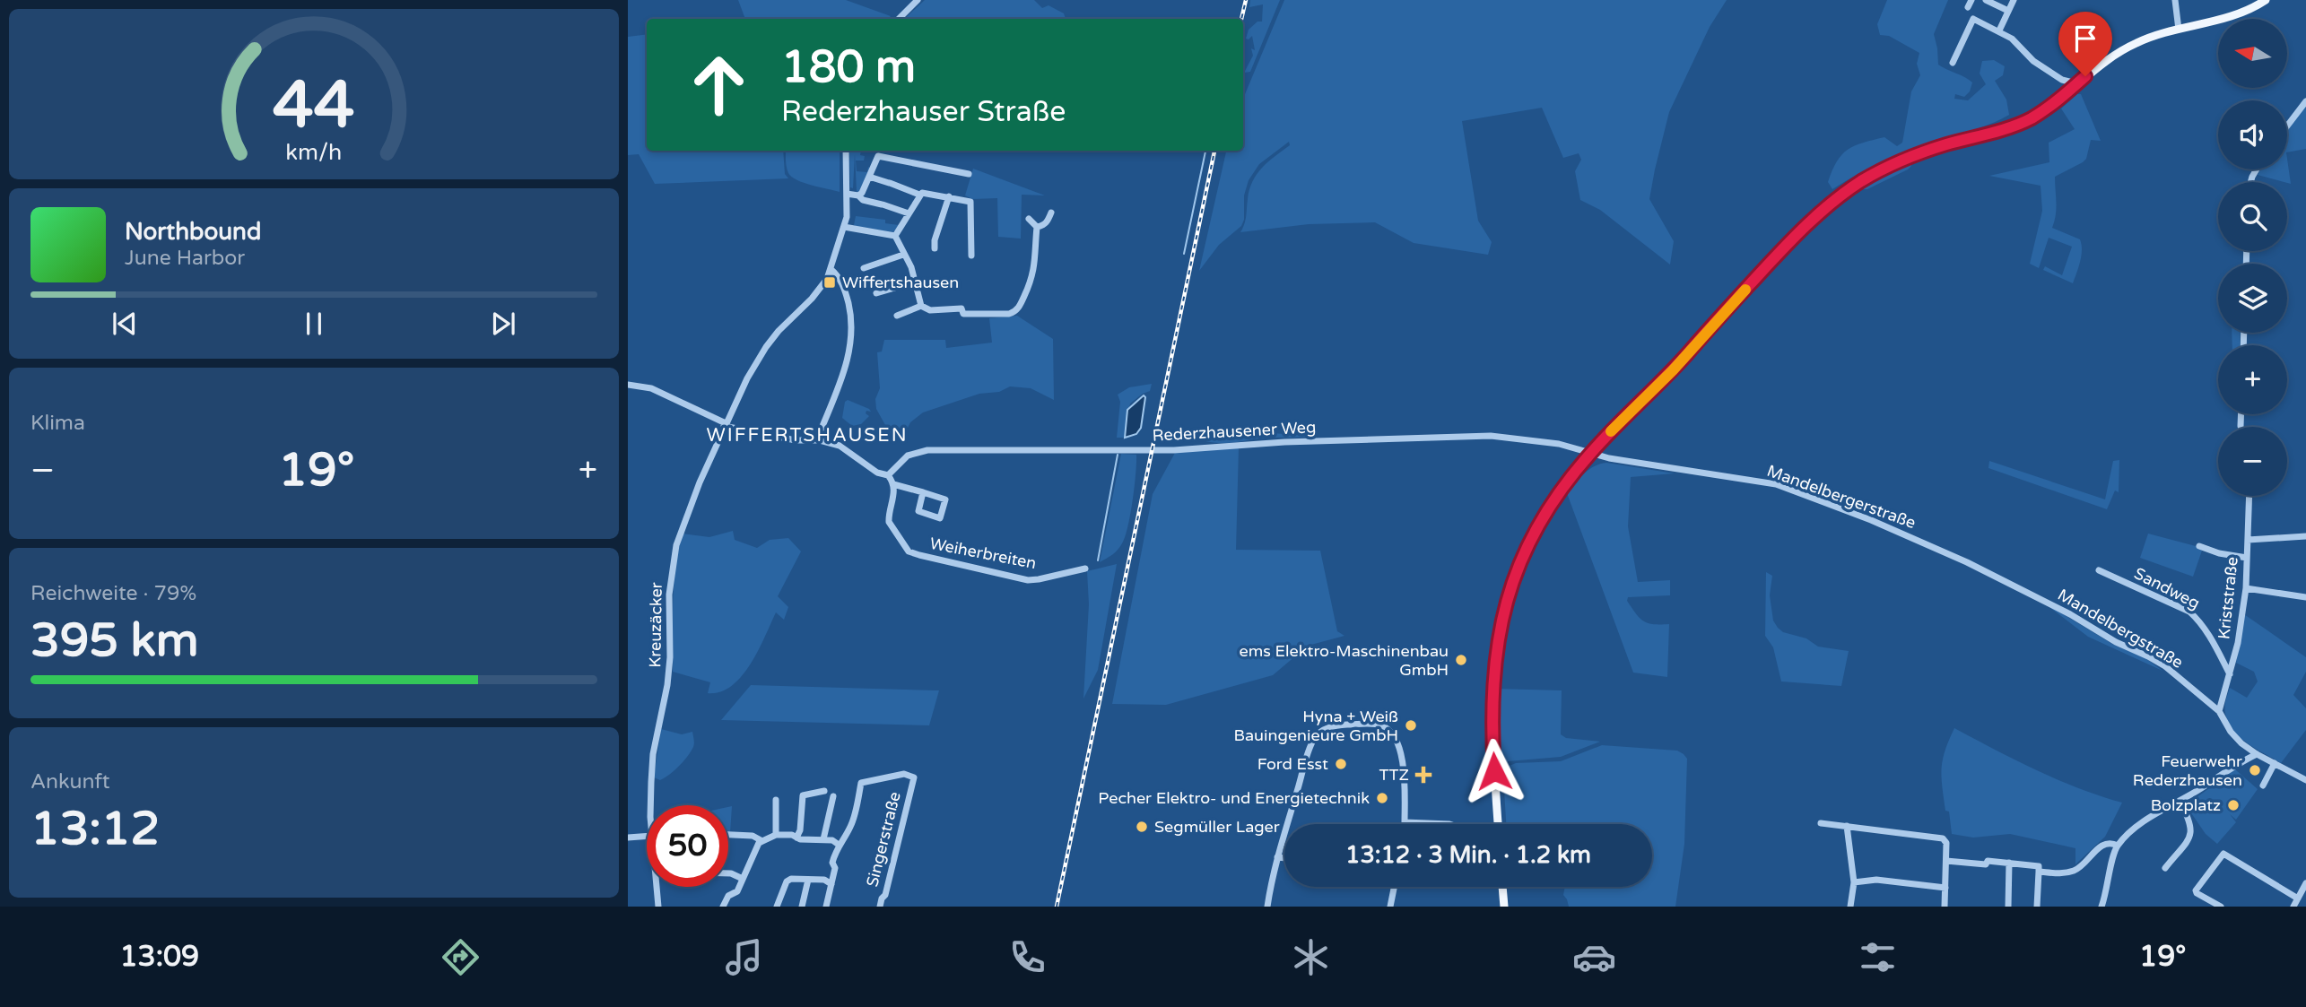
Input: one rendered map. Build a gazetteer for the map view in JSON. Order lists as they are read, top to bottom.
{
  "streets": {
    "street": [
      "Rederzhausener Weg",
      "Mandelbergerstraße",
      "Weiherbreiten",
      "Sandweg",
      "Kriststraße",
      "Kreuzäcker",
      "Mandelbergstraße",
      "Singerstraße"
    ]
  },
  "crossings": [
    ["Rederzhausener Weg", "Mandelbergerstraße"],
    ["Mandelbergerstraße", "Mandelbergstraße"],
    ["Sandweg", "Kriststraße"],
    ["Kriststraße", "Mandelbergstraße"]
  ],
  "districts": ["WIFFERTSHAUSEN"],
  "places": {
    "transit": ["Wiffertshausen"],
    "other": [
      "ems Elektro-Maschinenbau GmbH",
      "Hyna + Weiß Bauingenieure GmbH",
      "Ford Esst",
      "Feuerwehr Rederzhausen",
      "Pecher Elektro- und Energietechnik",
      "Bolzplatz",
      "Segmüller Lager"
    ],
    "health": ["TTZ"]
  },
  "north": "left",
  "page": {
    "map_buttons": ["+", "−"],
    "turn": ["180 m", "Rederzhauser Straße"],
    "song": ["Northbound", "June Harbor"],
    "tile": [
      "Klima",
      ["Reichweite · 79%", "395 km"],
      ["Ankunft", "13:12"]
    ],
    "heat": ["−", "19°", "+"],
    "limit": "50",
    "trip": "13:12 · 3 Min. · 1.2 km",
    "tabs": ["13:09", "19°"],
    "gauge": ["44", "km/h"]
  }
}
